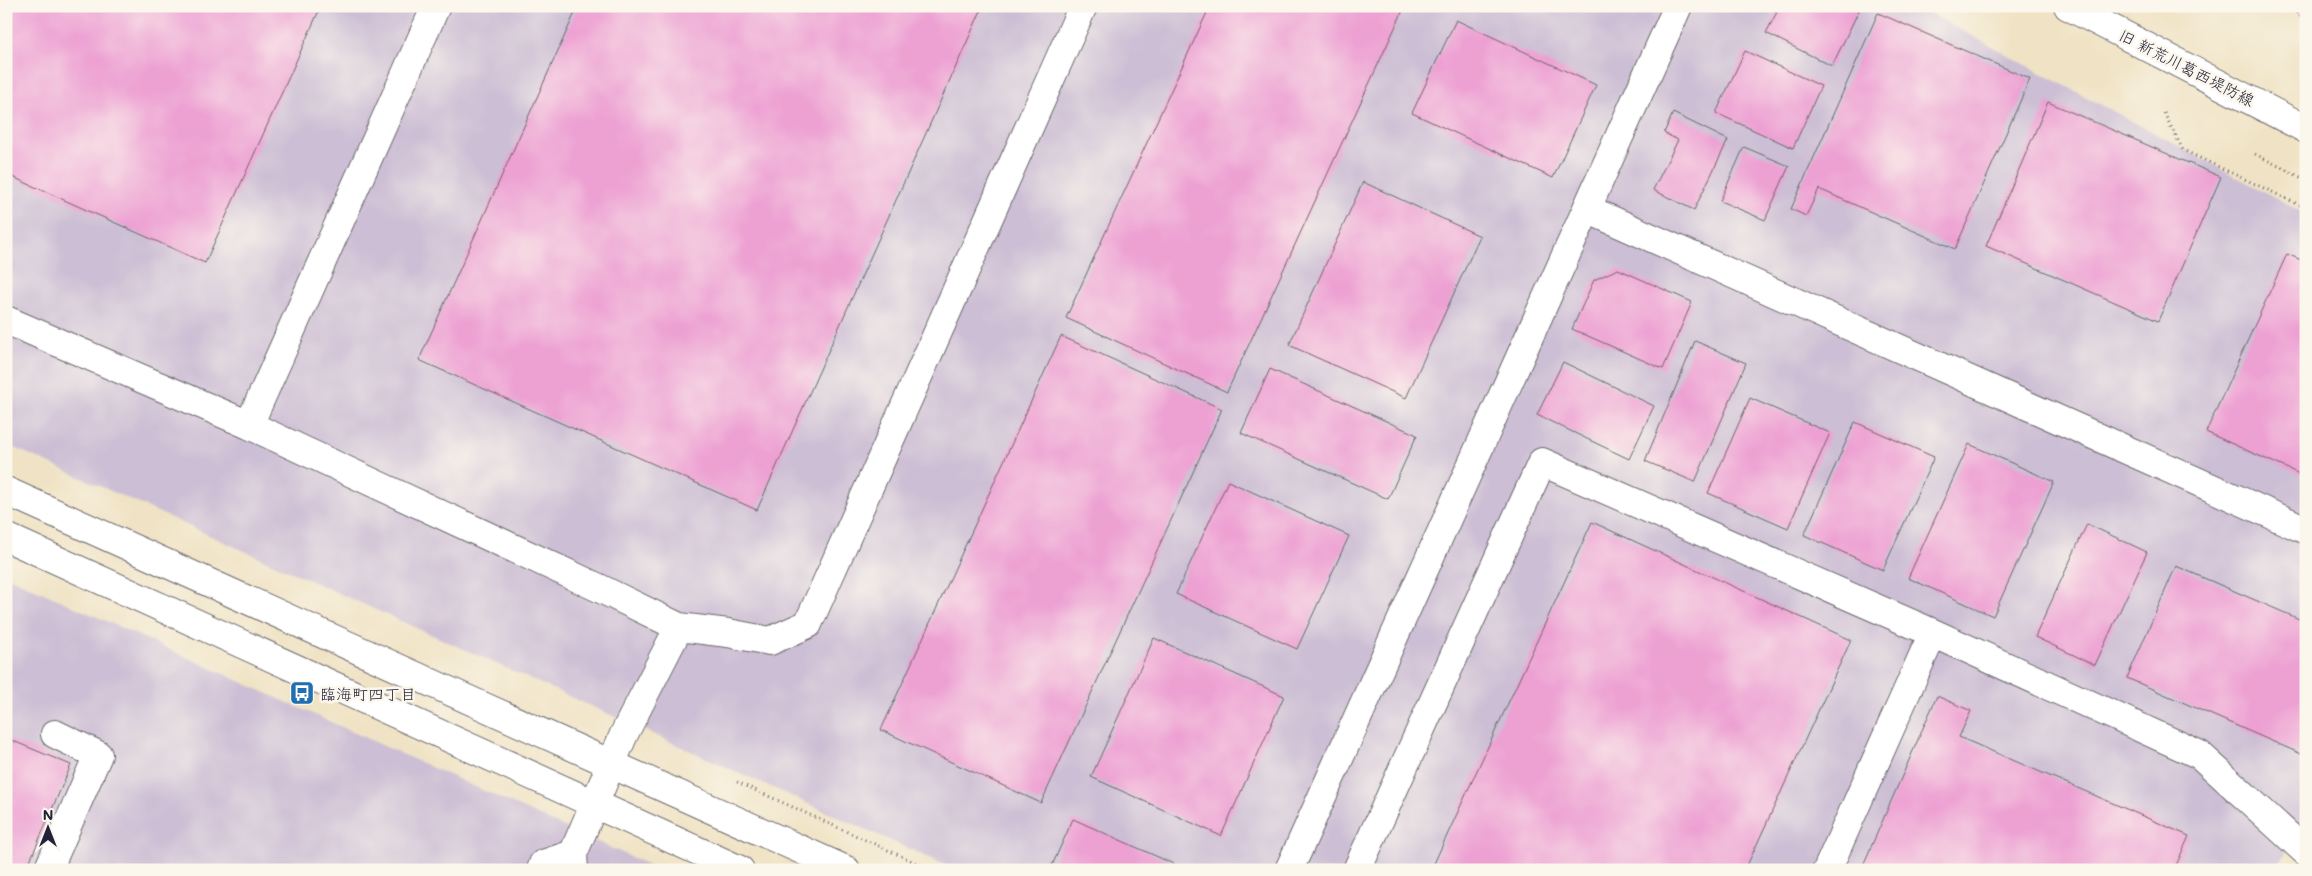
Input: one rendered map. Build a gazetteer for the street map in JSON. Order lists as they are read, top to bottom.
{
  "streets": {
    "street": ["旧 新荒川葛西堤防線"]
  },
  "places": {
    "bus stop": ["臨海町四丁目"]
  },
  "north": "top"
}
